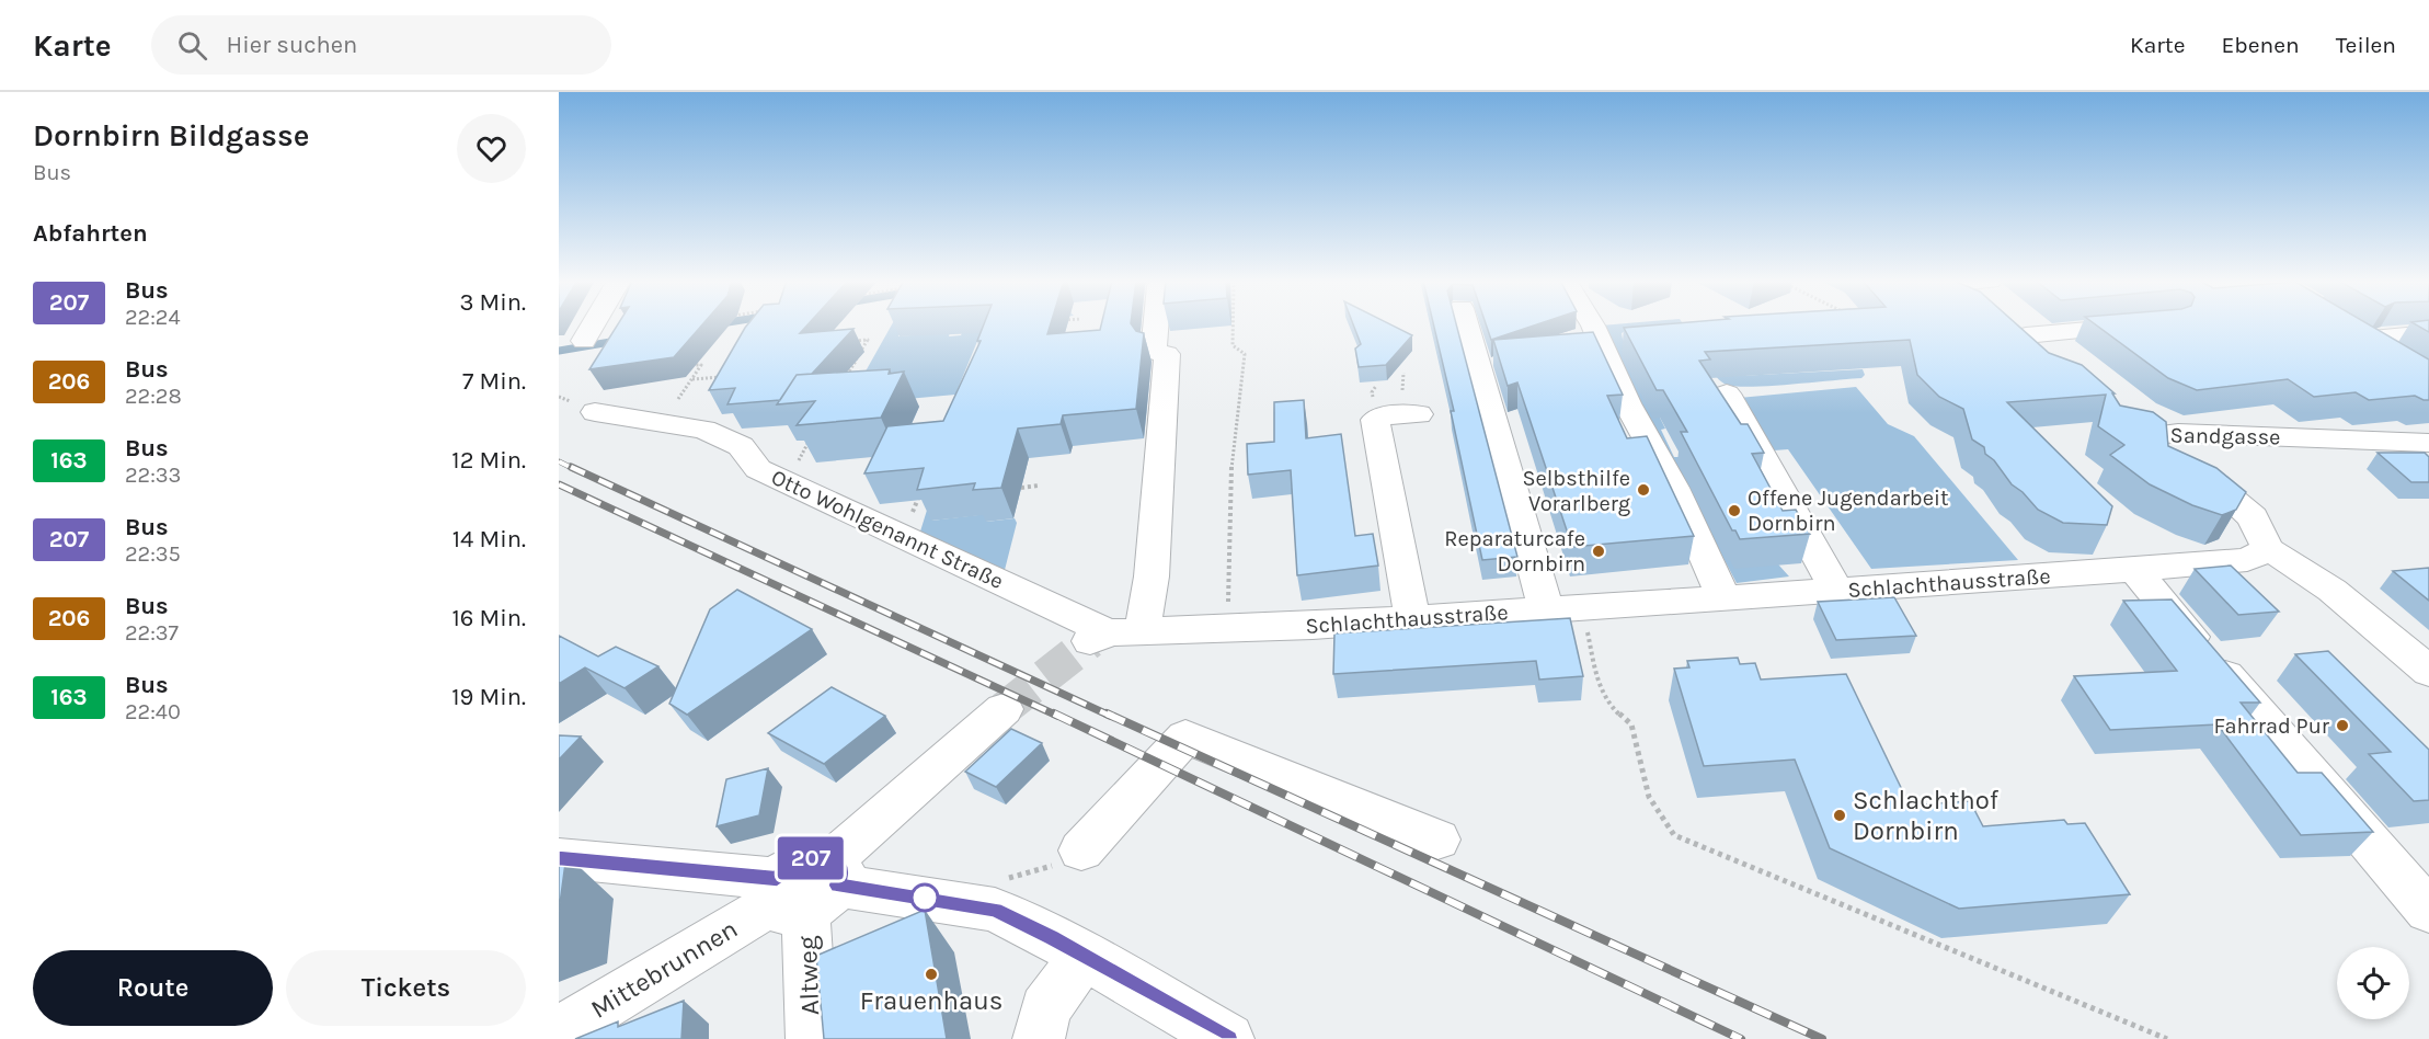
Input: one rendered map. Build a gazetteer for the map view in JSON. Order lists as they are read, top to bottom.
{
  "streets": {
    "street": [
      "Sandgasse",
      "Otto Wohlgenannt Straße",
      "Schlachthausstraße",
      "Mittebrunnen",
      "Altweg"
    ]
  },
  "crossings": [
    ["Sandgasse", "Schlachthausstraße"],
    ["Otto Wohlgenannt Straße", "Schlachthausstraße"],
    ["Mittebrunnen", "Altweg"]
  ],
  "places": [
    "Selbsthilfe Vorarlberg",
    "Offene Jugendarbeit Dornbirn",
    "Reparaturcafe Dornbirn",
    "Fahrrad Pur",
    "Schlachthof Dornbirn",
    "Frauenhaus"
  ],
  "lines": ["bus line 207"],
  "page": {
    "header": "Karte",
    "search": "Hier suchen",
    "nav": ["Karte", "Ebenen", "Teilen"],
    "heading": [
      ["Dornbirn Bildgasse", "Bus"],
      "Abfahrten"
    ],
    "on_map": "207",
    "list": [
      {
        "mark": "207",
        "name": "Bus",
        "note": "22:24",
        "value": "3 Min."
      },
      {
        "mark": "206",
        "name": "Bus",
        "note": "22:28",
        "value": "7 Min."
      },
      {
        "mark": "163",
        "name": "Bus",
        "note": "22:33",
        "value": "12 Min."
      },
      {
        "mark": "207",
        "name": "Bus",
        "note": "22:35",
        "value": "14 Min."
      },
      {
        "mark": "206",
        "name": "Bus",
        "note": "22:37",
        "value": "16 Min."
      },
      {
        "mark": "163",
        "name": "Bus",
        "note": "22:40",
        "value": "19 Min."
      }
    ],
    "buttons": ["Route", "Tickets"]
  }
}
